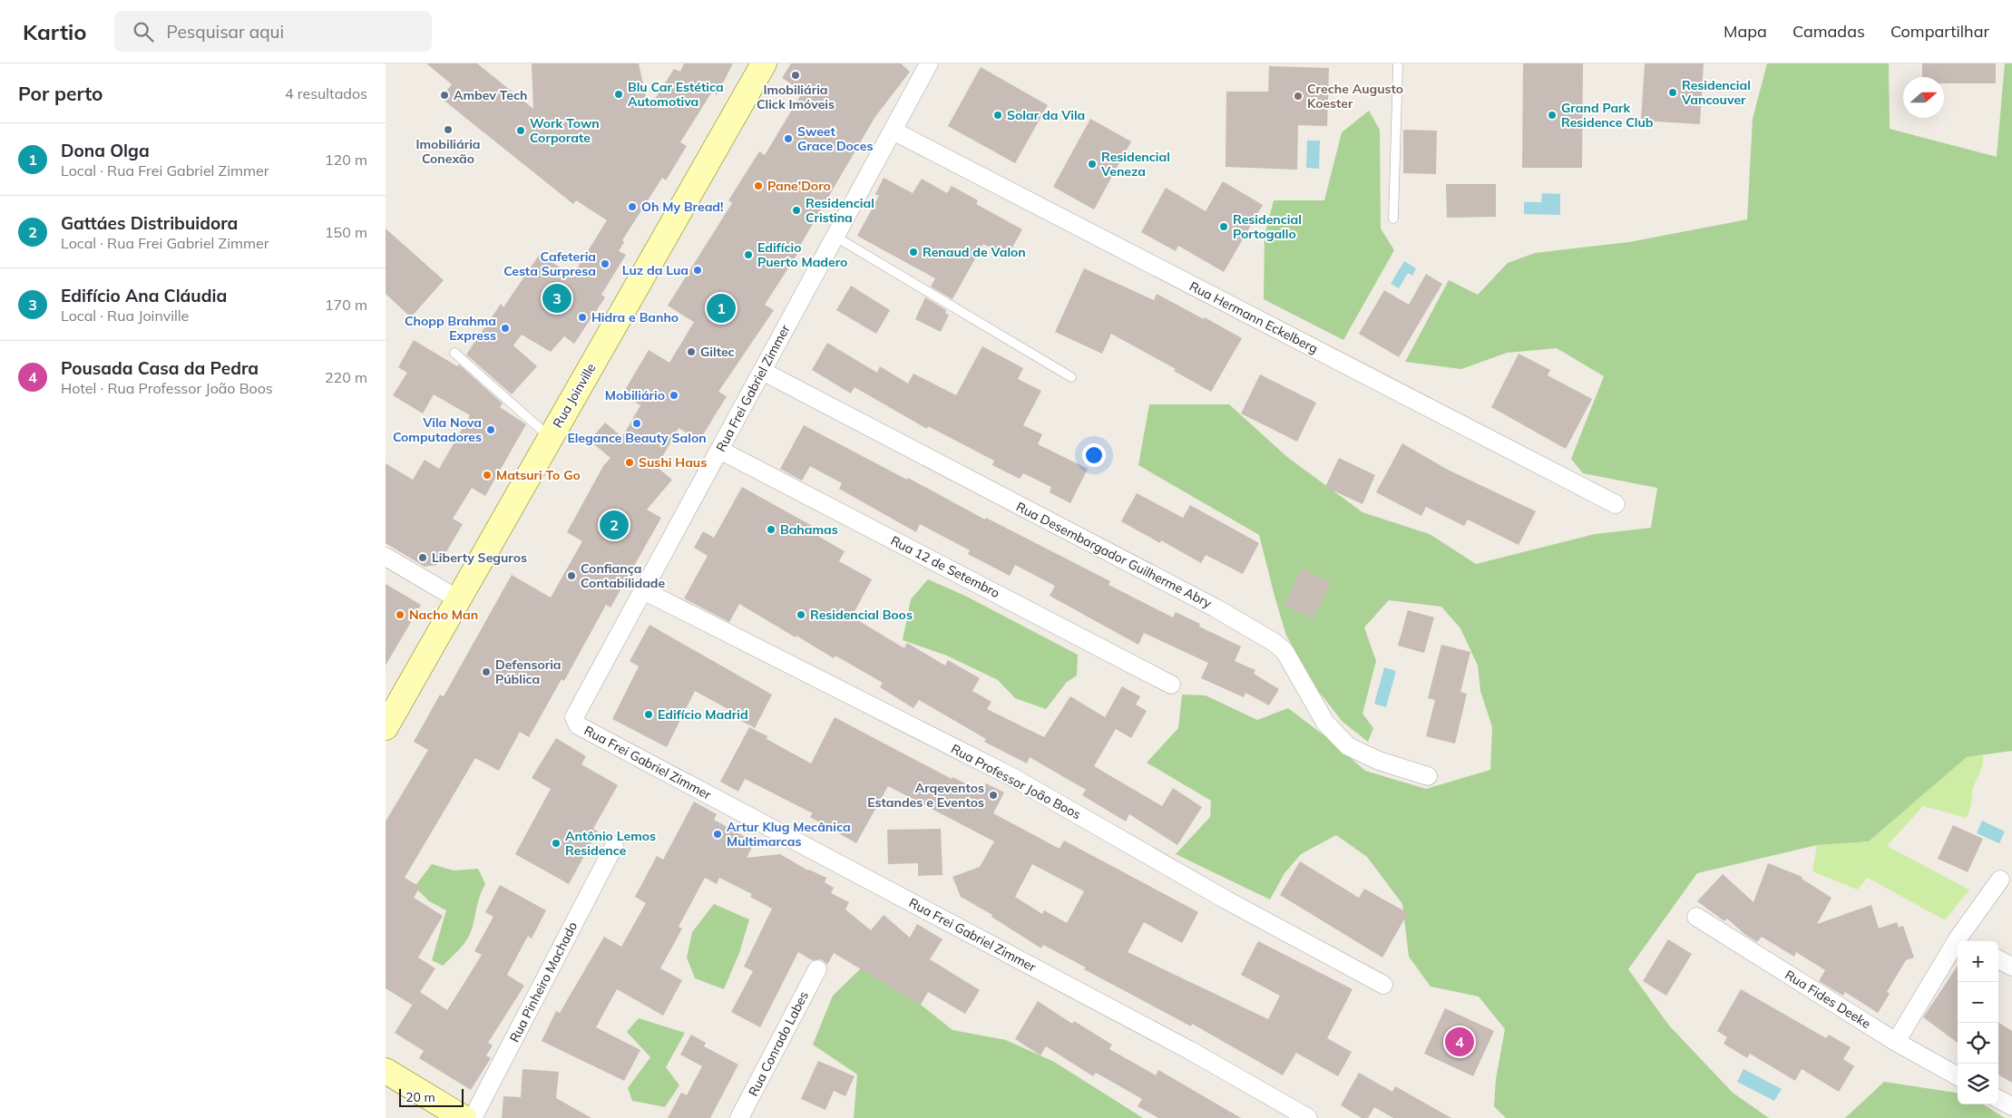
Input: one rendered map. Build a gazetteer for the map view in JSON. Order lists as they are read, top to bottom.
{
  "streets": {
    "main road": ["Rua Joinville"],
    "street": [
      "Rua Hermann Eckelberg",
      "Rua Frei Gabriel Zimmer",
      "Rua Desembargador Guilherme Abry",
      "Rua 12 de Setembro",
      "Rua Professor João Boos",
      "Rua Pinheiro Machado",
      "Rua Fides Deeke",
      "Rua Conrado Labes"
    ]
  },
  "crossings": [
    ["Rua Hermann Eckelberg", "Rua Frei Gabriel Zimmer"],
    ["Rua Frei Gabriel Zimmer", "Rua Desembargador Guilherme Abry"],
    ["Rua Frei Gabriel Zimmer", "Rua 12 de Setembro"],
    ["Rua Frei Gabriel Zimmer", "Rua Professor João Boos"]
  ],
  "places": [
    "Imobiliária Click Imóveis",
    "Residencial Vancouver",
    "Blu Car Estética Automotiva",
    "Ambev Tech",
    "Creche Augusto Koester",
    "Solar da Vila",
    "Grand Park Residence Club",
    "Imobiliária Conexão",
    "Work Town Corporate",
    "Sweet Grace Doces",
    "Residencial Veneza",
    "Pane'Doro",
    "Oh My Bread!",
    "Residencial Cristina",
    "Residencial Portogallo",
    "Renaud de Valon",
    "Edifício Puerto Madero",
    "Cafeteria Cesta Surpresa",
    "Luz da Lua",
    "Hidra e Banho",
    "Chopp Brahma Express",
    "Giltec",
    "Mobiliário",
    "Elegance Beauty Salon",
    "Vila Nova Computadores",
    "Sushi Haus",
    "Matsuri To Go",
    "Bahamas",
    "Liberty Seguros",
    "Confiança Contabilidade",
    "Nacho Man",
    "Residencial Boos",
    "Defensoria Pública",
    "Edifício Madrid",
    "Arqeventos Estandes e Eventos",
    "Artur Klug Mecânica Multimarcas",
    "Antônio Lemos Residence"
  ],
  "scale_bar": "20 m",
  "north": "right",
  "page": {
    "header": "Kartio",
    "search": "Pesquisar aqui",
    "nav": ["Mapa", "Camadas", "Compartilhar"],
    "heading": ["Por perto", "4 resultados"],
    "list": [
      {
        "mark": "1",
        "name": "Dona Olga",
        "note": "Local · Rua Frei Gabriel Zimmer",
        "value": "120 m"
      },
      {
        "mark": "2",
        "name": "Gattáes Distribuidora",
        "note": "Local · Rua Frei Gabriel Zimmer",
        "value": "150 m"
      },
      {
        "mark": "3",
        "name": "Edifício Ana Cláudia",
        "note": "Local · Rua Joinville",
        "value": "170 m"
      },
      {
        "mark": "4",
        "name": "Pousada Casa da Pedra",
        "note": "Hotel · Rua Professor João Boos",
        "value": "220 m"
      }
    ],
    "pins": [
      "3",
      "1",
      "2",
      "4"
    ],
    "map_buttons": ["+", "−"],
    "scale": "20 m"
  }
}
